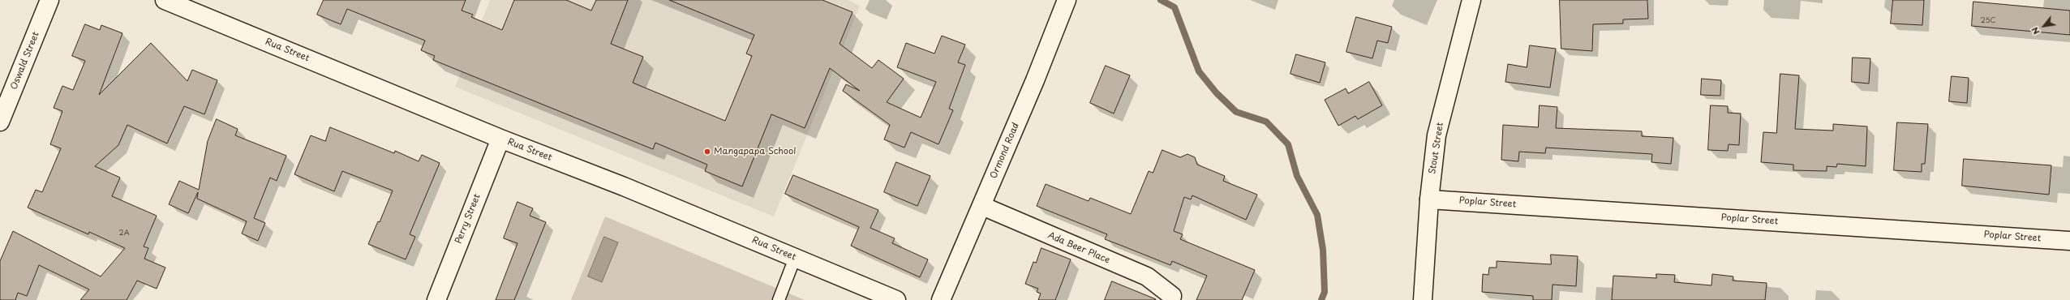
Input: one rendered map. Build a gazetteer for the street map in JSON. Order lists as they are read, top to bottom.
{
  "streets": {
    "street": [
      "Rua Street",
      "Oswald Street",
      "Stout Street",
      "Ormond Road",
      "Poplar Street",
      "Perry Street",
      "Ada Beer Place"
    ]
  },
  "crossings": [
    ["Rua Street", "Perry Street"],
    ["Stout Street", "Poplar Street"],
    ["Ormond Road", "Ada Beer Place"]
  ],
  "places": ["Mangapapa School"],
  "house_numbers": ["25C", "2A"],
  "north": "bottom left"
}
